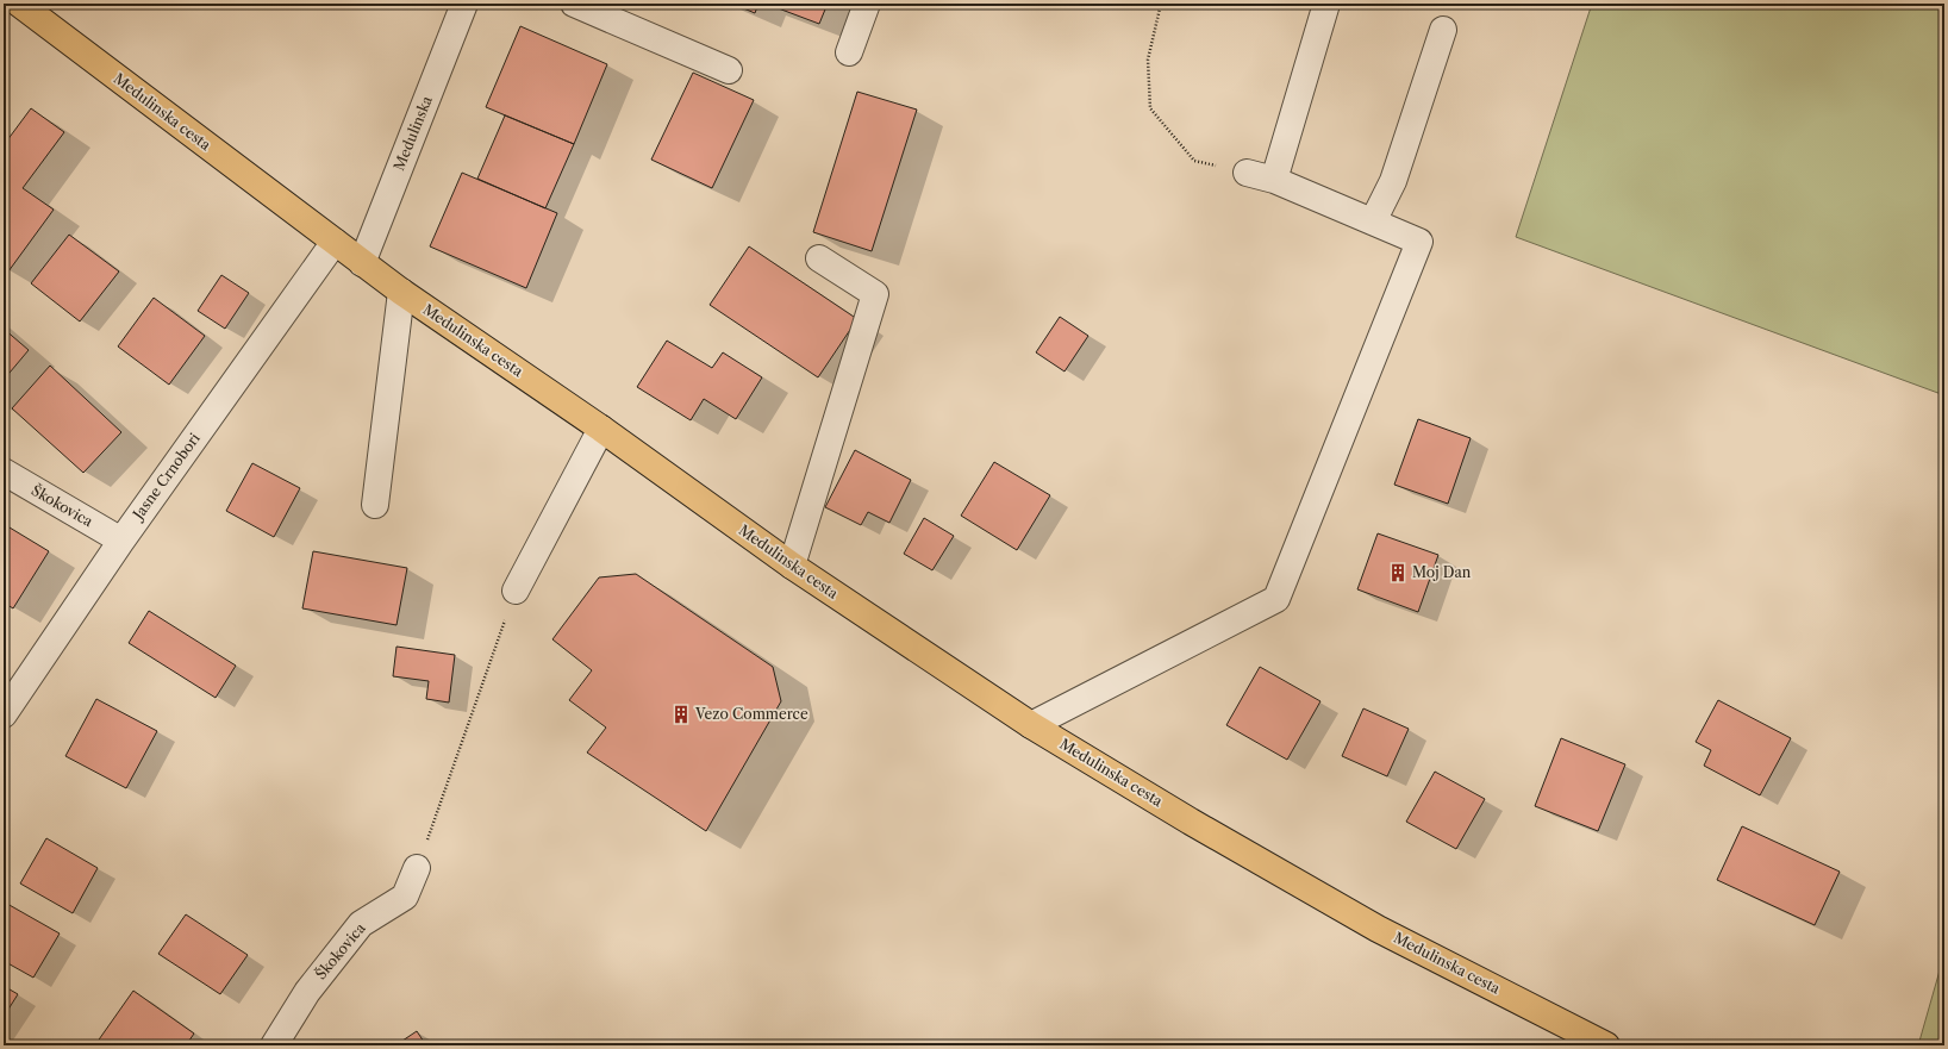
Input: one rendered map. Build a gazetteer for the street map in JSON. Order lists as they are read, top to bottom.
{
  "streets": {
    "main road": ["Medulinska cesta"],
    "street": ["Medulinska", "Jasne Crnobori", "Škokovica"]
  },
  "crossings": [
    ["Medulinska cesta", "Medulinska"],
    ["Medulinska cesta", "Jasne Crnobori"],
    ["Jasne Crnobori", "Škokovica"]
  ],
  "places": {
    "building": ["Moj Dan", "Vezo Commerce"]
  }
}
